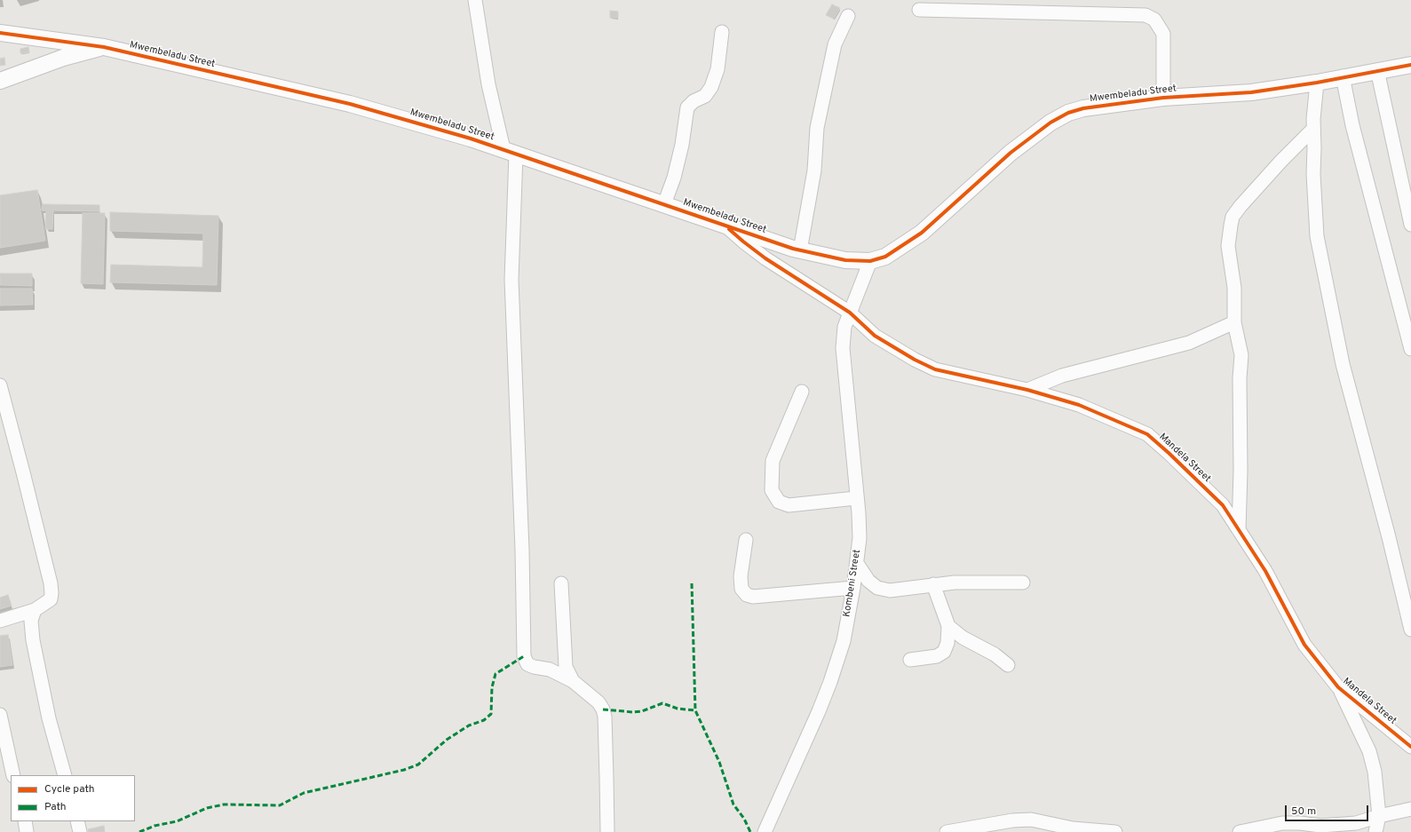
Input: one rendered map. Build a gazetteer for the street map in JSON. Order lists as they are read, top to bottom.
{
  "streets": {
    "street": ["Mwembeladu Street", "Mandela Street", "Kombeni Street"]
  },
  "crossings": [
    ["Mwembeladu Street", "Mandela Street"],
    ["Mwembeladu Street", "Kombeni Street"],
    ["Mandela Street", "Kombeni Street"]
  ],
  "legend": ["Cycle path", "Path"],
  "scale_bar": "50 m"
}
